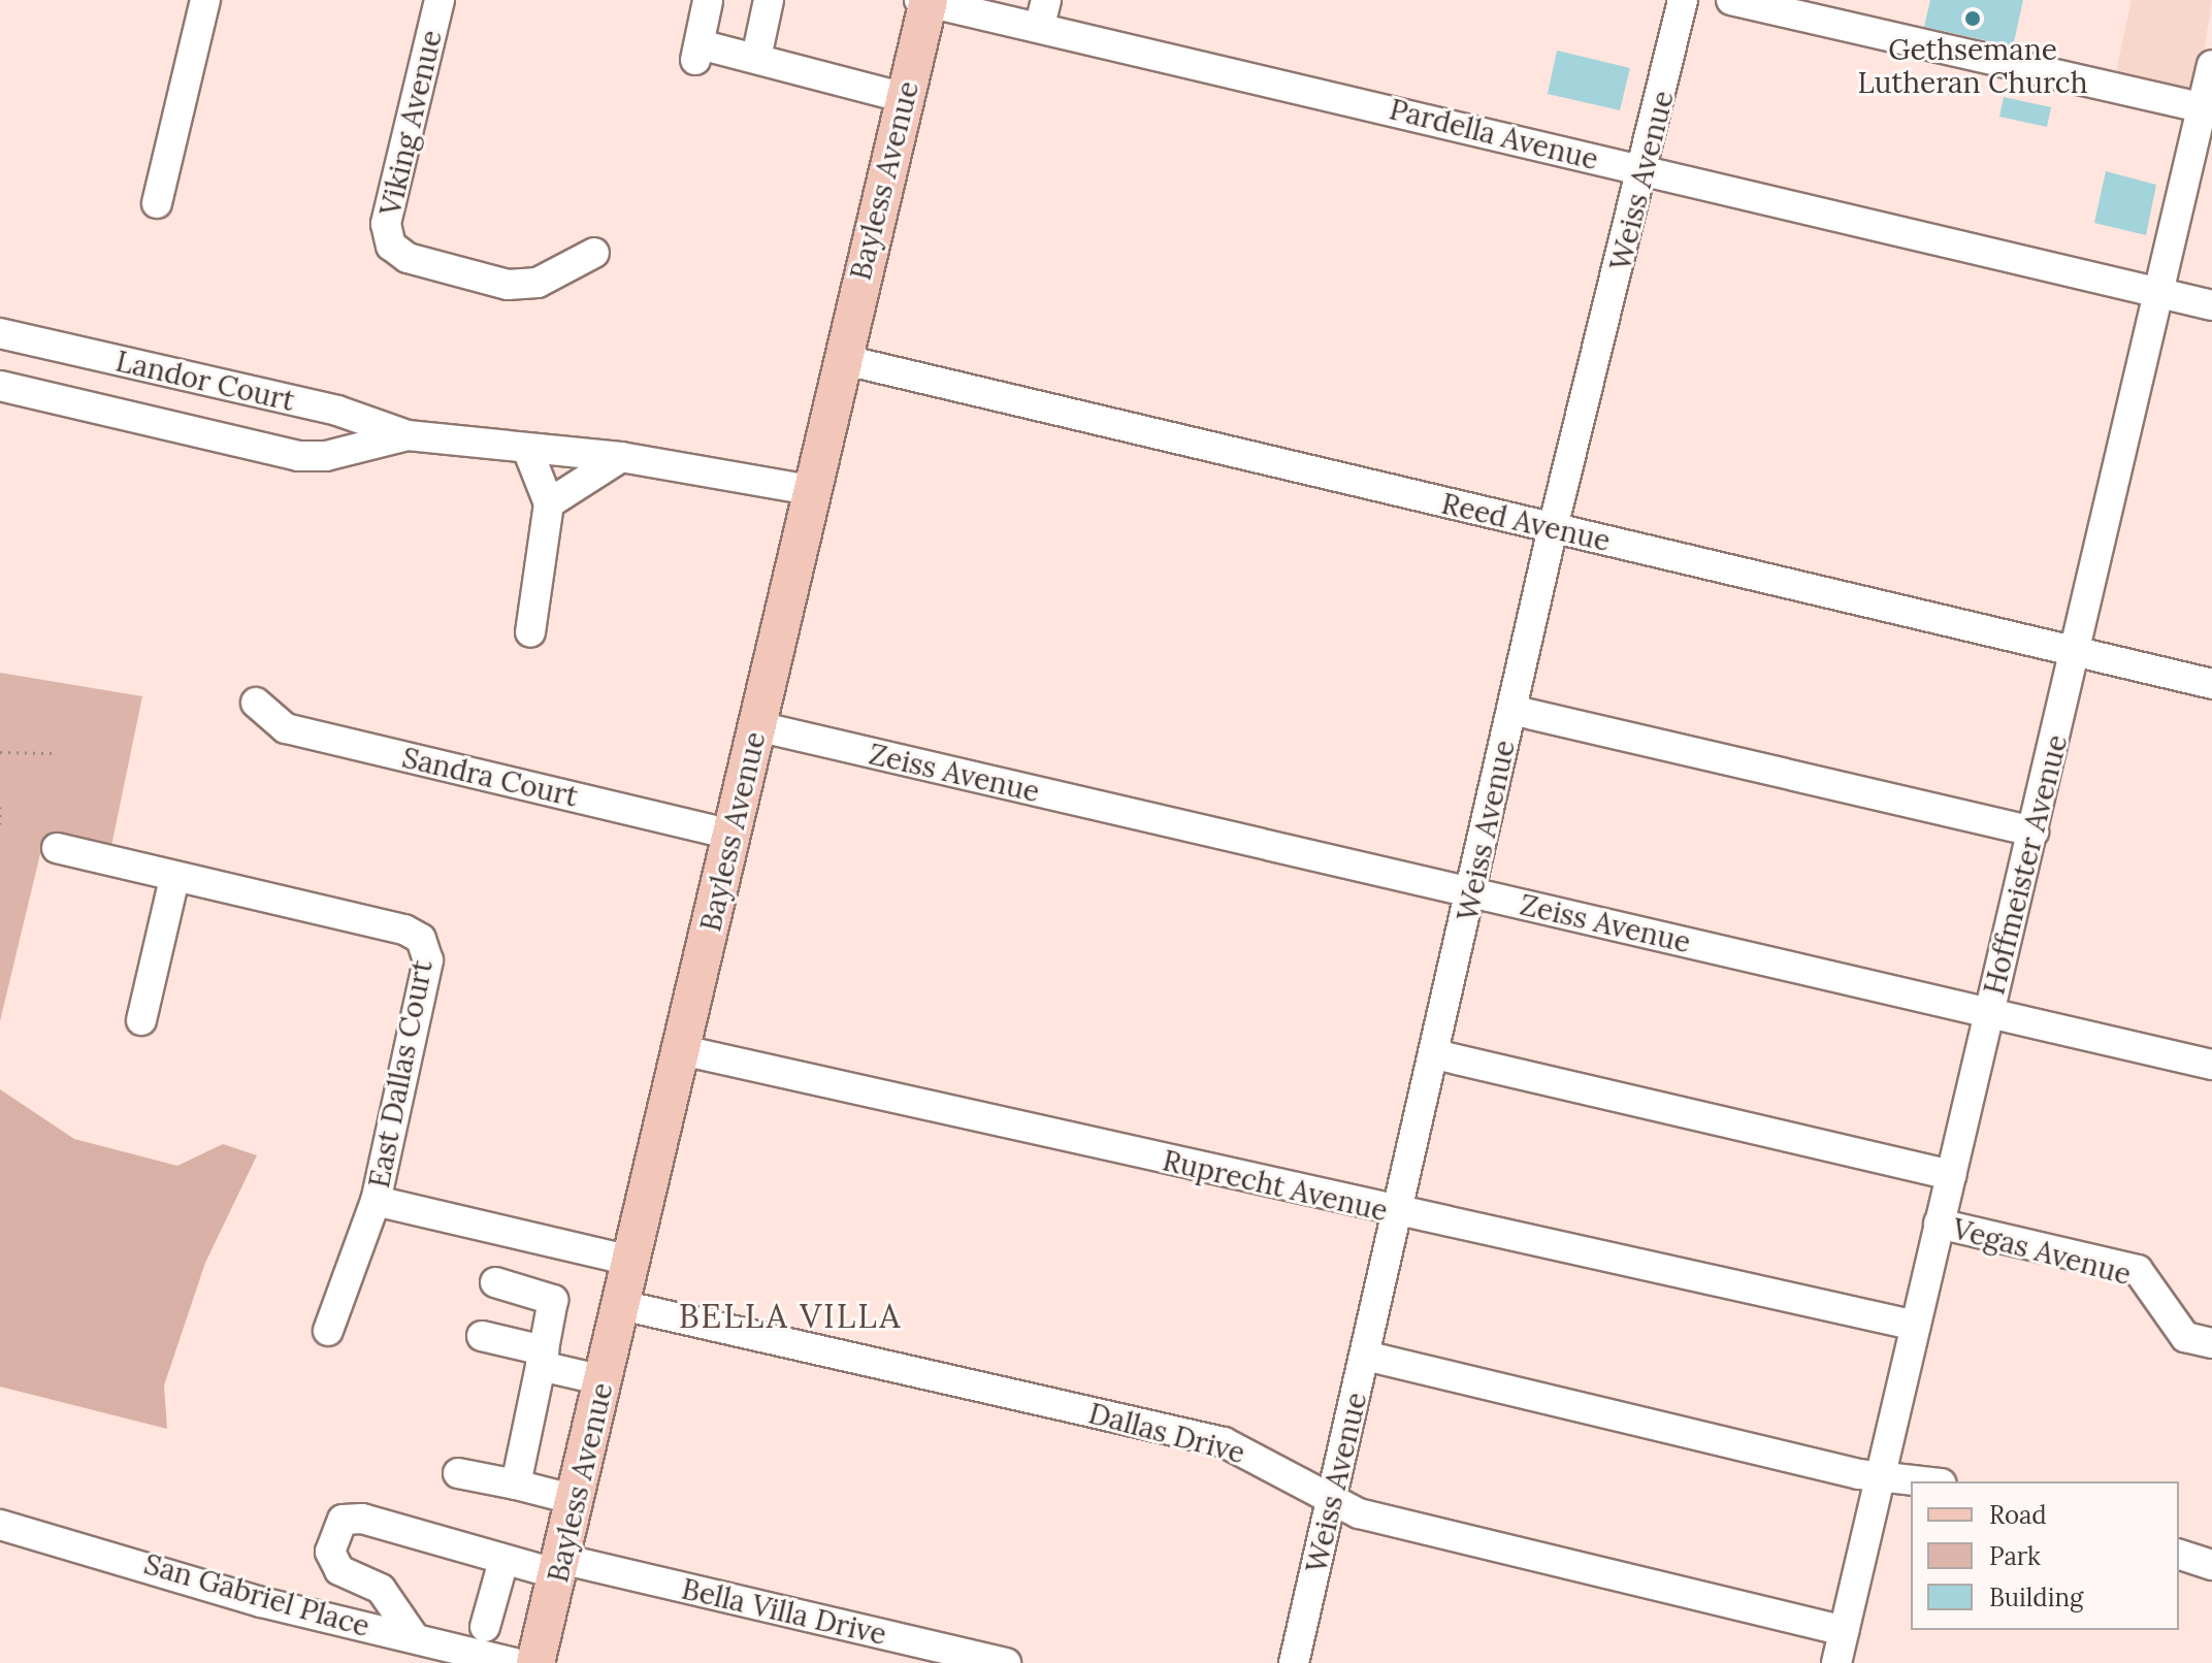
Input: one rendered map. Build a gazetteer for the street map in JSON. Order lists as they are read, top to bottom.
{
  "streets": {
    "main road": ["Bayless Avenue"],
    "street": [
      "Viking Avenue",
      "Pardella Avenue",
      "Weiss Avenue",
      "Landor Court",
      "Reed Avenue",
      "Zeiss Avenue",
      "Sandra Court",
      "Hoffmeister Avenue",
      "East Dallas Court",
      "Ruprecht Avenue",
      "Vegas Avenue",
      "Dallas Drive",
      "San Gabriel Place",
      "Bella Villa Drive"
    ]
  },
  "crossings": [
    ["Pardella Avenue", "Bayless Avenue"],
    ["Pardella Avenue", "Weiss Avenue"],
    ["Pardella Avenue", "Hoffmeister Avenue"],
    ["Bayless Avenue", "Landor Court"],
    ["Bayless Avenue", "Reed Avenue"],
    ["Bayless Avenue", "Zeiss Avenue"],
    ["Bayless Avenue", "Sandra Court"],
    ["Bayless Avenue", "Ruprecht Avenue"],
    ["Bayless Avenue", "Dallas Drive"],
    ["Bayless Avenue", "Bella Villa Drive"],
    ["Weiss Avenue", "Reed Avenue"],
    ["Weiss Avenue", "Zeiss Avenue"],
    ["Weiss Avenue", "Ruprecht Avenue"],
    ["Weiss Avenue", "Dallas Drive"],
    ["Reed Avenue", "Hoffmeister Avenue"],
    ["Zeiss Avenue", "Hoffmeister Avenue"],
    ["Hoffmeister Avenue", "Ruprecht Avenue"],
    ["Hoffmeister Avenue", "Vegas Avenue"],
    ["Hoffmeister Avenue", "Dallas Drive"],
    ["San Gabriel Place", "Bella Villa Drive"]
  ],
  "districts": ["BELLA VILLA"],
  "places": ["Gethsemane Lutheran Church"],
  "legend": ["Road", "Park", "Building"]
}
